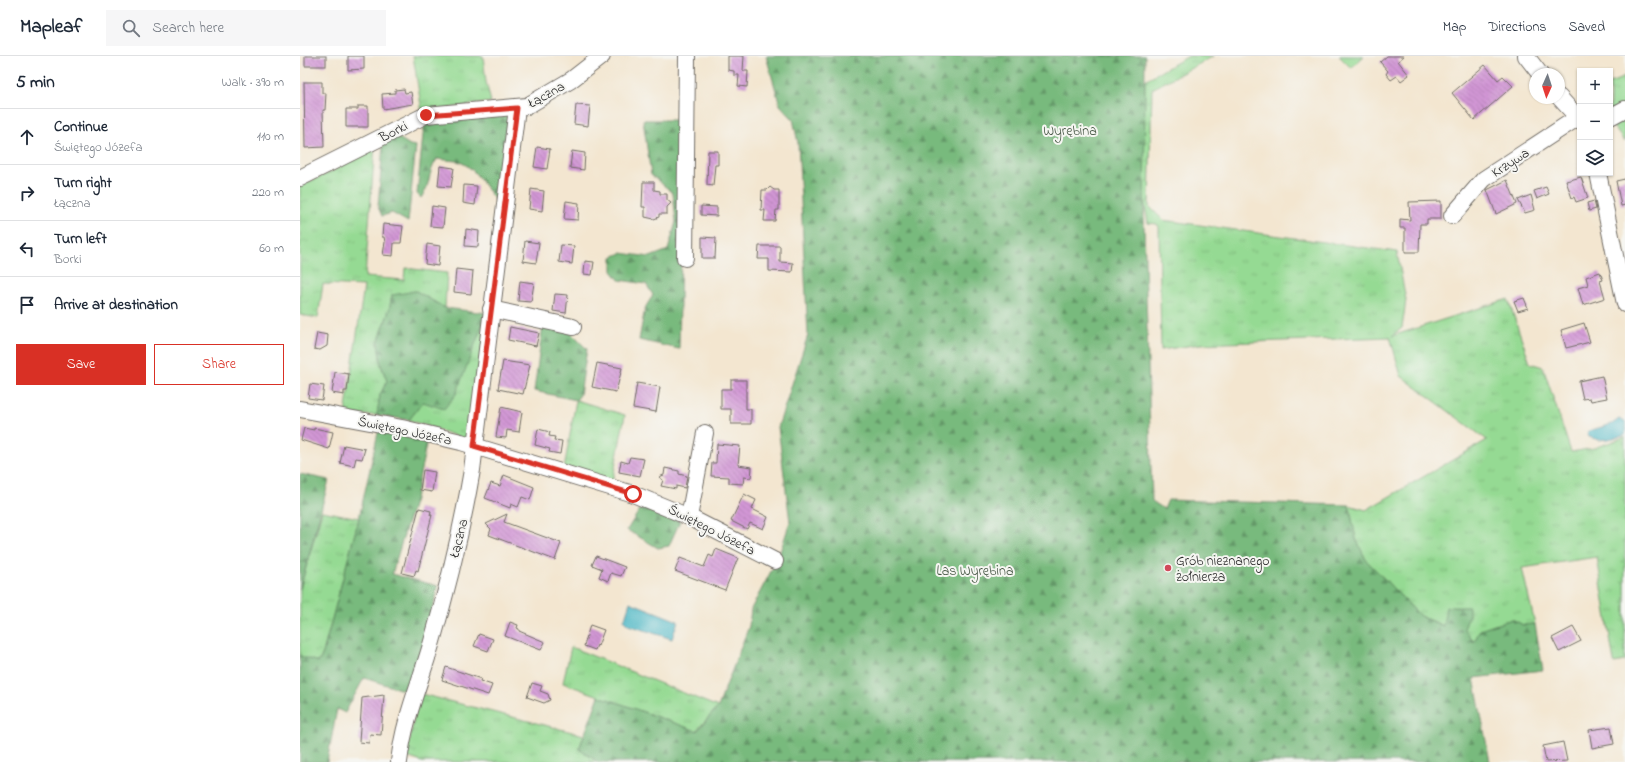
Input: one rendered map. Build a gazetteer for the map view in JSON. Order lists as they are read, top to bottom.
{
  "streets": {
    "street": [
      "Łączna",
      "Borki",
      "Krzywa",
      "Świętego Józefa"
    ]
  },
  "crossings": [
    ["Łączna", "Borki"],
    ["Łączna", "Świętego Józefa"]
  ],
  "parks": ["Wyrębina", "Las Wyrębina"],
  "places": ["Grób nieznanego żołnierza"],
  "north": "bottom",
  "page": {
    "header": "Mapleaf",
    "search": "Search here",
    "nav": ["Map", "Directions", "Saved"],
    "heading": ["5 min", "Walk · 390 m"],
    "map_buttons": ["+", "−"],
    "list": [
      ["Continue", "Świętego Józefa", "110 m"],
      ["Turn right", "Łączna", "220 m"],
      ["Turn left", "Borki", "60 m"],
      "Arrive at destination"
    ],
    "buttons": ["Save", "Share"]
  }
}
